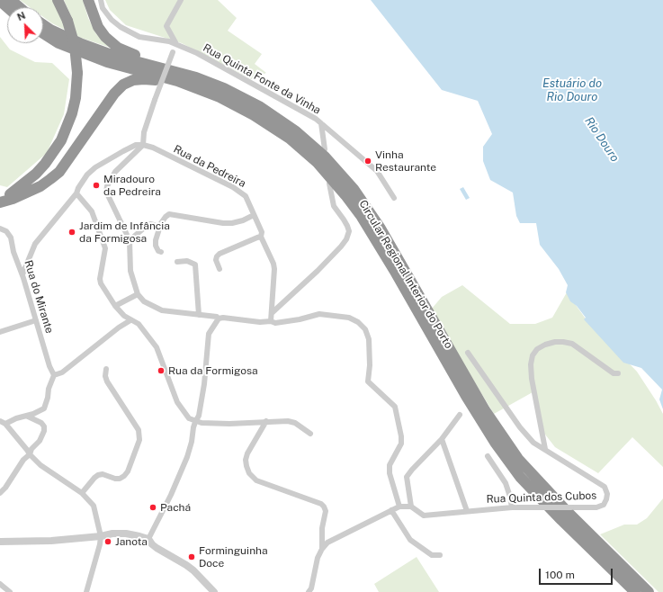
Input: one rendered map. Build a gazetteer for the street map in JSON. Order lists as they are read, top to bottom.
{
  "streets": {
    "highway": ["Circular Regional Interior do Porto"],
    "street": [
      "Rua Quinta Fonte da Vinha",
      "Rua da Pedreira",
      "Rua do Mirante",
      "Rua Quinta dos Cubos"
    ]
  },
  "water": ["Estuário do Rio Douro", "Rio Douro"],
  "places": [
    "Vinha Restaurante",
    "Miradouro da Pedreira",
    "Jardim de Infância da Formigosa",
    "Rua da Formigosa",
    "Pachá",
    "Janota",
    "Forminguinha Doce"
  ],
  "scale_bar": "100 m",
  "north": "top left"
}
